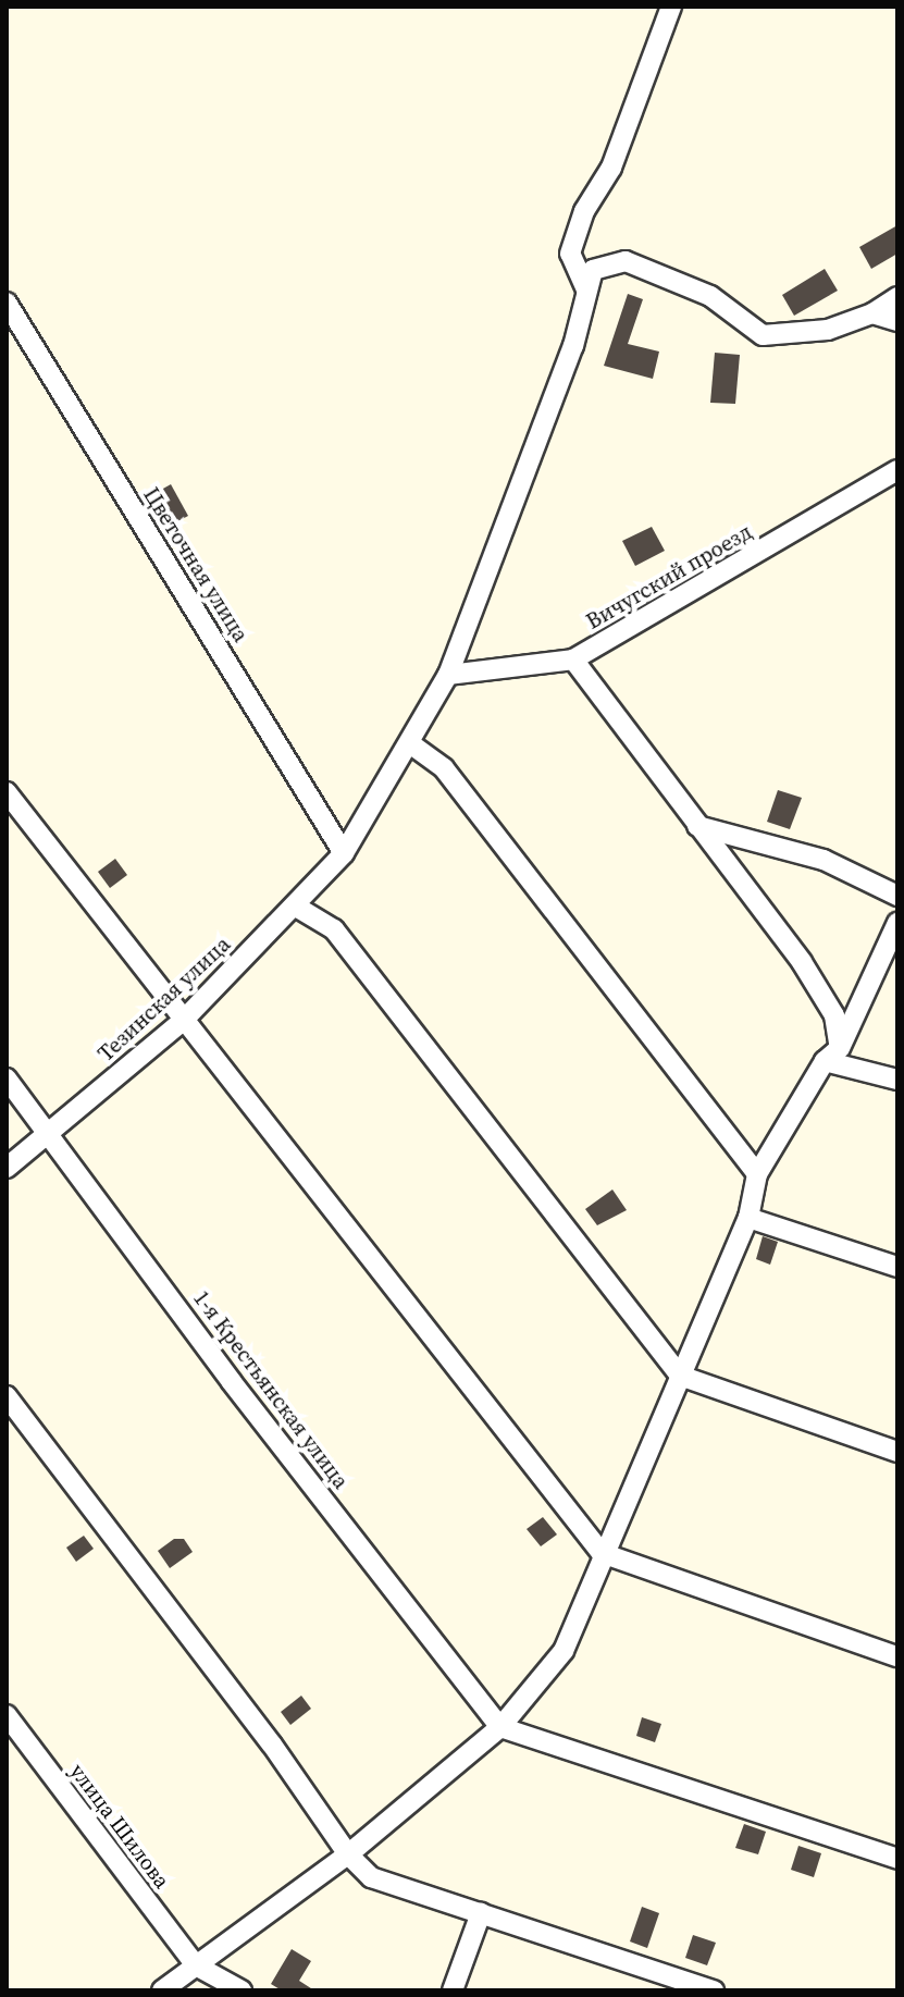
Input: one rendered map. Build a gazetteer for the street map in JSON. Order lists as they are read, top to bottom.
{
  "streets": {
    "street": [
      "Цветочная улица",
      "Вичугский проезд",
      "Тезинская улица",
      "1-я Крестьянская улица",
      "улица Шилова"
    ]
  },
  "crossings": [
    ["Цветочная улица", "Тезинская улица"],
    ["Вичугский проезд", "Тезинская улица"],
    ["Тезинская улица", "1-я Крестьянская улица"]
  ]
}
